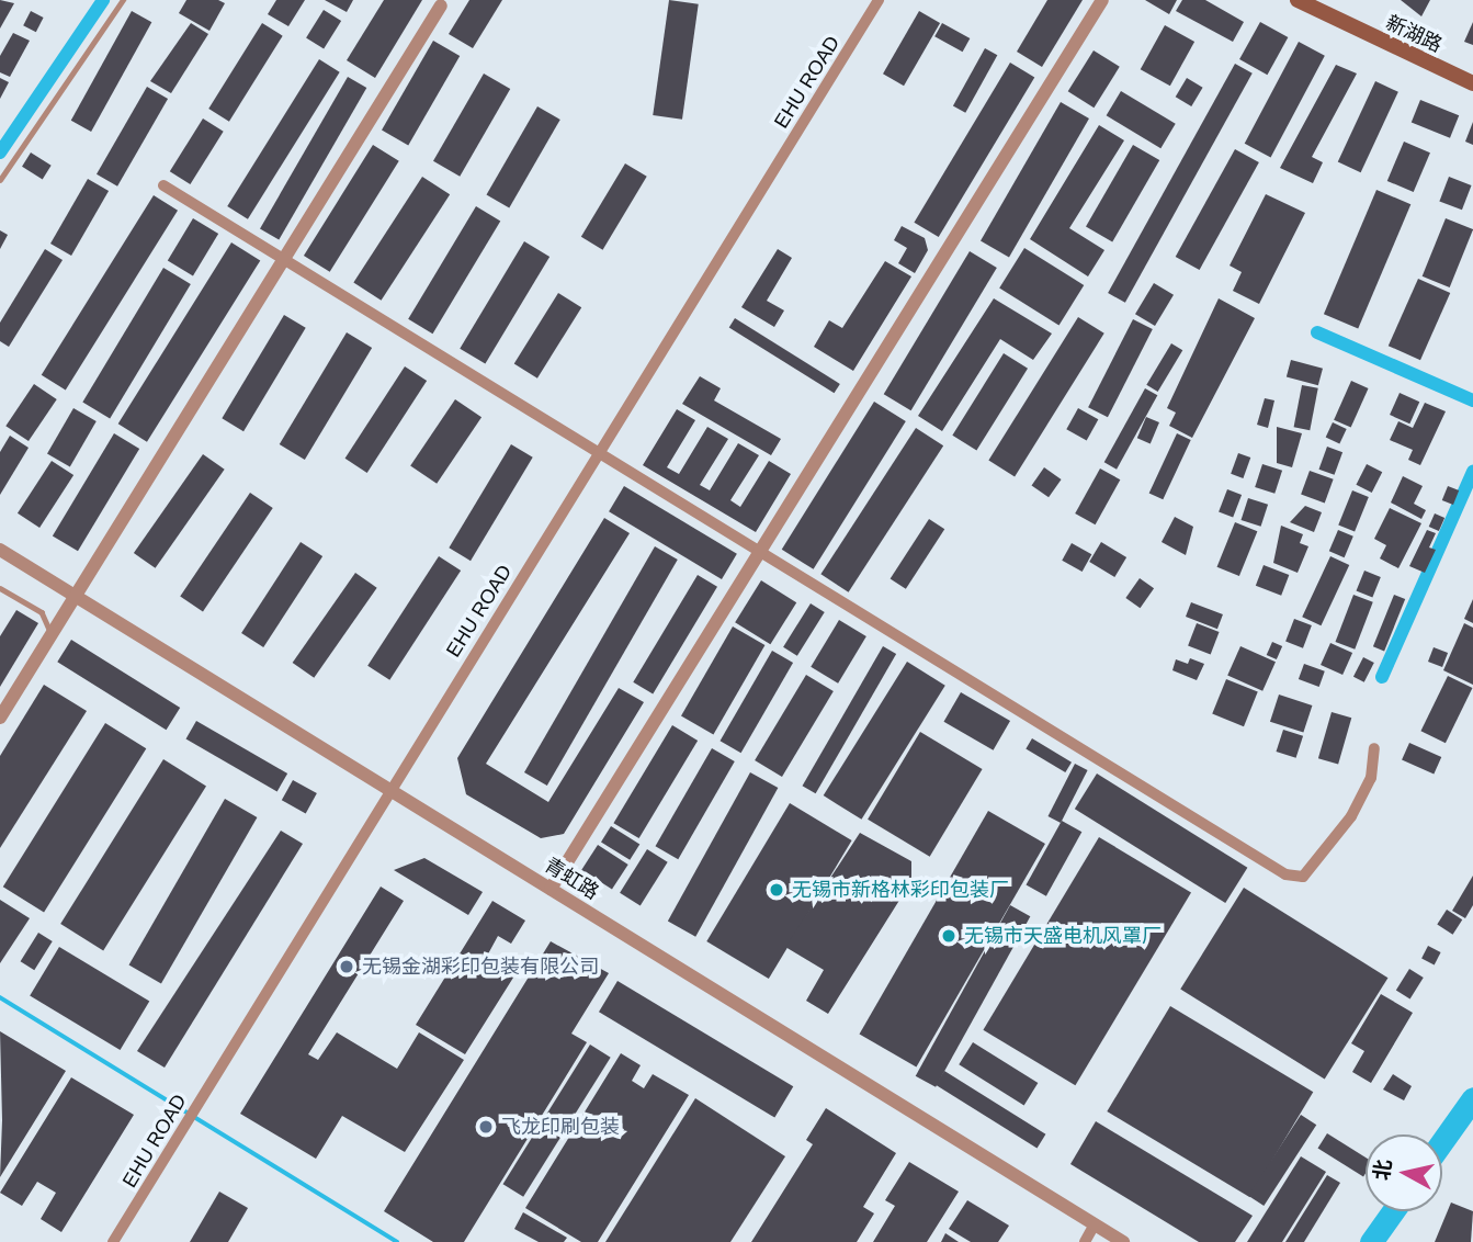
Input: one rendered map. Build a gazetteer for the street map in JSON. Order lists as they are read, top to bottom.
{
  "streets": {
    "main road": ["新湖路"],
    "street": ["EHU ROAD", "青虹路"]
  },
  "crossings": [
    ["EHU ROAD", "青虹路"]
  ],
  "places": [
    "无锡市新格林彩印包装厂",
    "无锡市天盛电机风罩厂",
    "无锡金湖彩印包装有限公司",
    "飞龙印刷包装"
  ],
  "north": "left"
}
